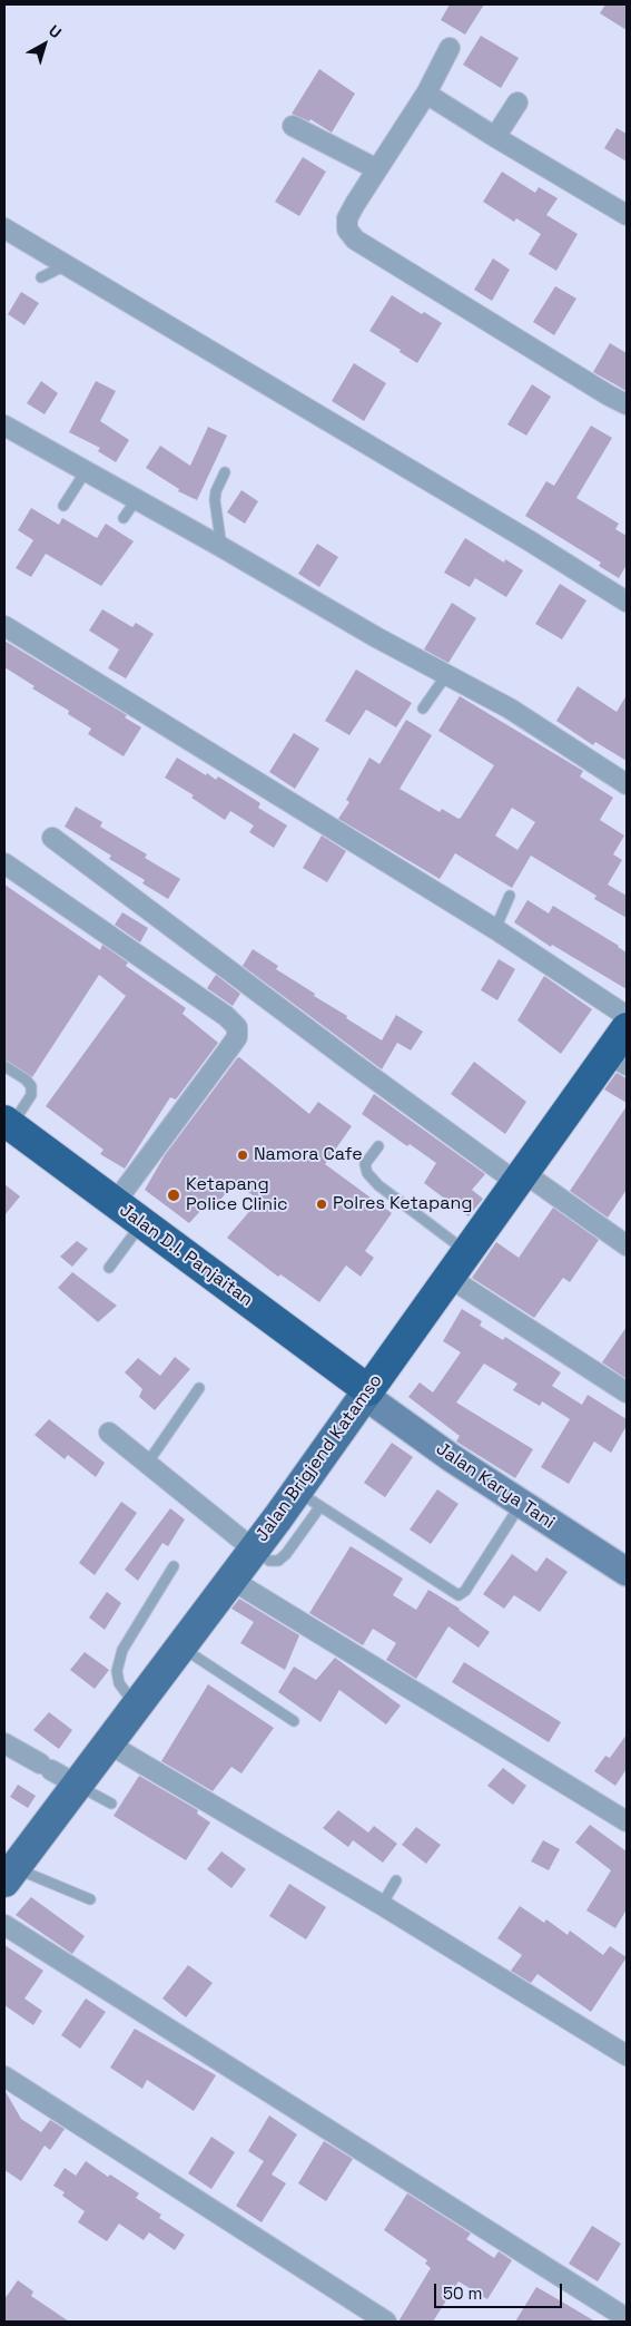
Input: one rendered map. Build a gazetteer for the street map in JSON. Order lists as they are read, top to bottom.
{
  "streets": {
    "highway": ["Jalan D.I. Panjaitan", "Jalan Brigjend Katamso"],
    "street": ["Jalan Karya Tani"]
  },
  "crossings": [
    ["Jalan D.I. Panjaitan", "Jalan Brigjend Katamso"],
    ["Jalan D.I. Panjaitan", "Jalan Karya Tani"],
    ["Jalan Brigjend Katamso", "Jalan Karya Tani"]
  ],
  "places": ["Namora Cafe", "Ketapang Police Clinic", "Polres Ketapang"],
  "scale_bar": "50 m",
  "north": "top right"
}
